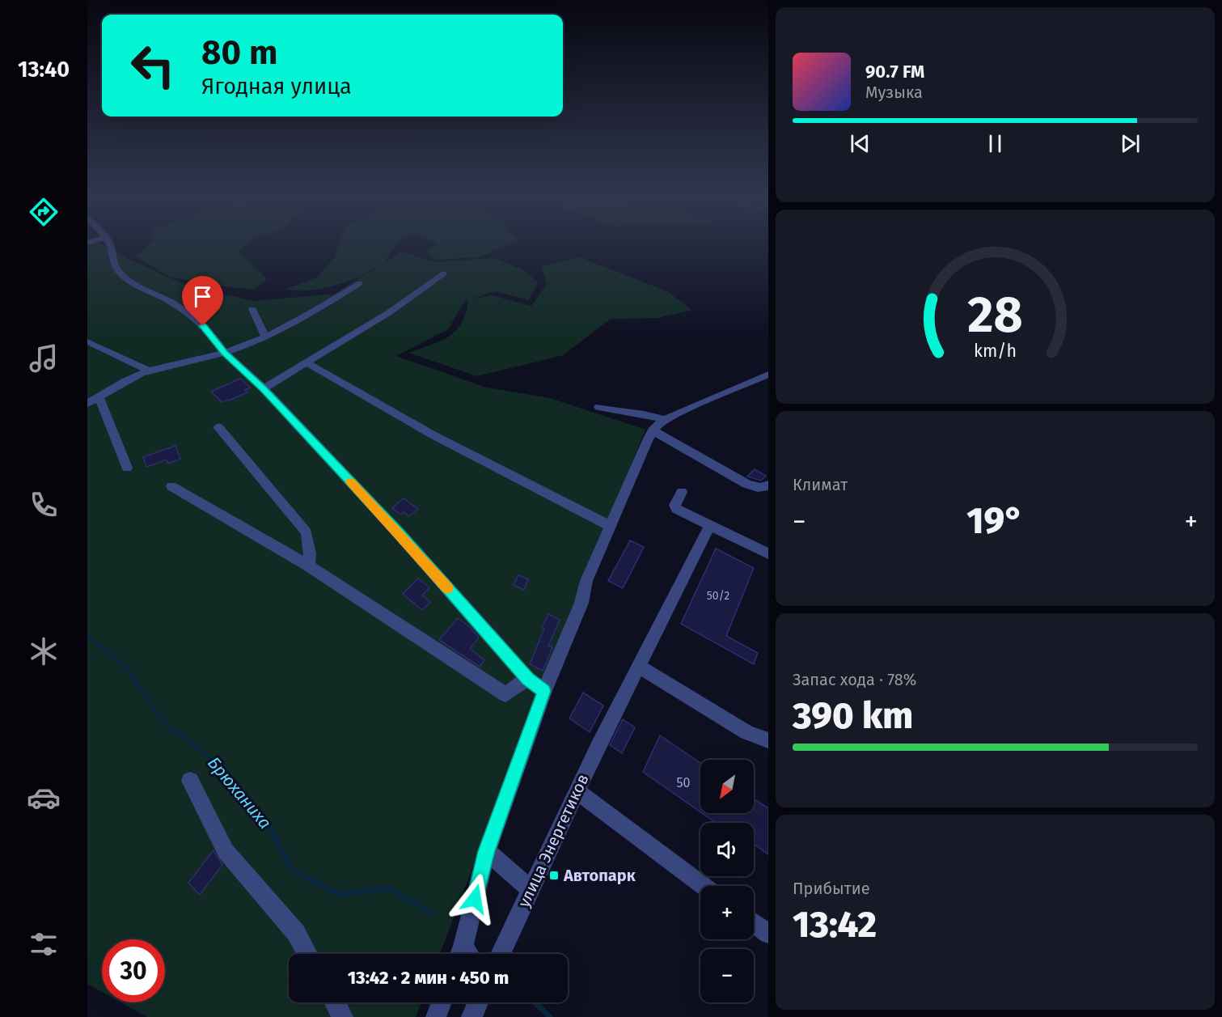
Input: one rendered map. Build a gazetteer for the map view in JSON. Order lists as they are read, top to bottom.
{
  "streets": {
    "street": ["улица Энергетиков"]
  },
  "water": ["Брюханиха"],
  "places": {
    "transit": ["Автопарк"]
  },
  "house_numbers": ["50/2", "50"],
  "north": "bottom left",
  "page": {
    "tabs": "13:40",
    "turn": ["80 m", "Ягодная улица"],
    "song": ["90.7 FM", "Музыка"],
    "tile": [
      "Климат",
      ["Запас хода · 78%", "390 km"],
      ["Прибытие", "13:42"]
    ],
    "heat": ["−", "19°", "+"],
    "map_buttons": ["+", "−"],
    "limit": "30",
    "trip": "13:42 · 2 мин · 450 m",
    "gauge": ["28", "km/h"]
  }
}
